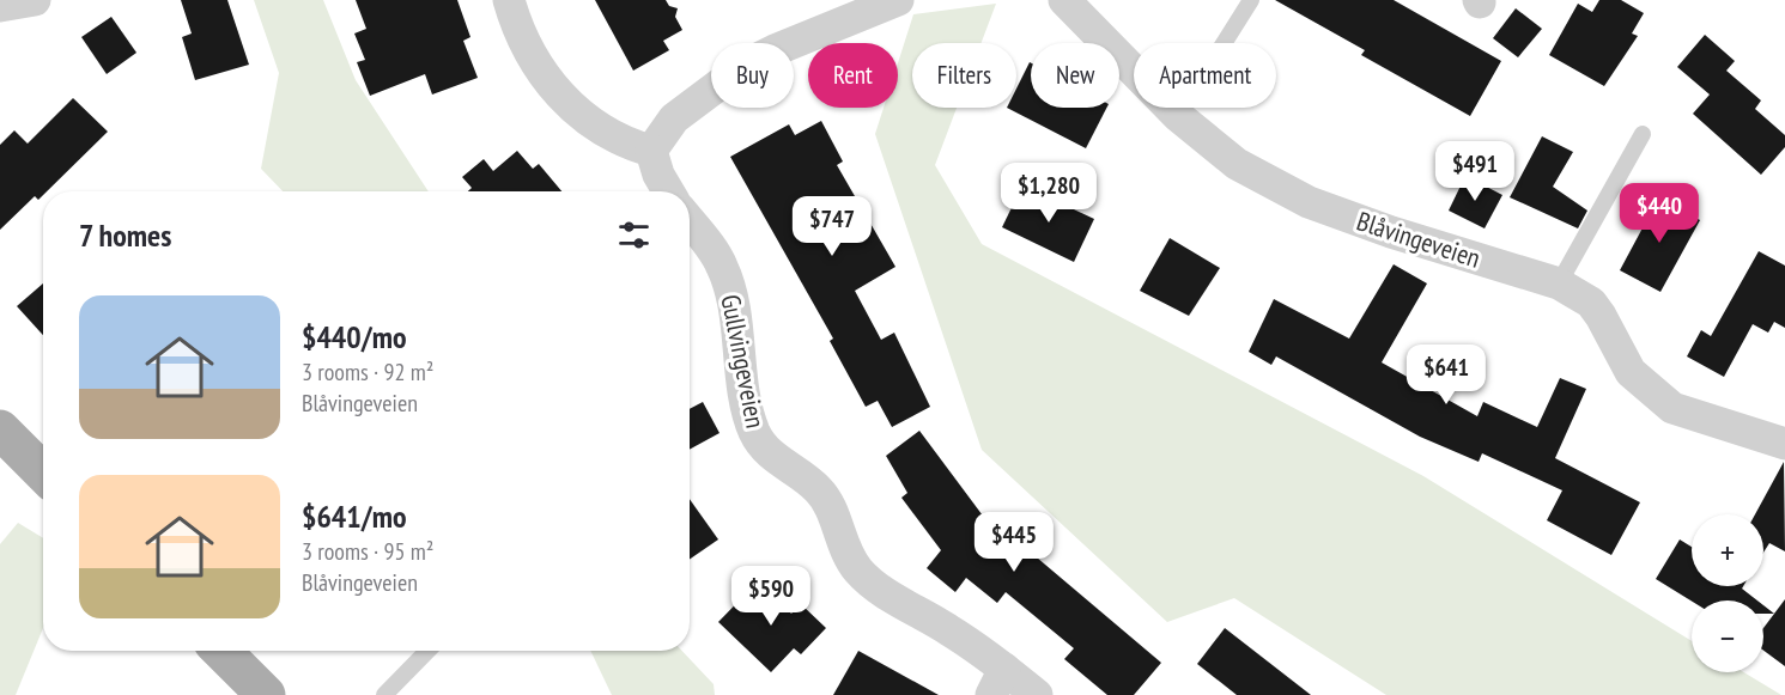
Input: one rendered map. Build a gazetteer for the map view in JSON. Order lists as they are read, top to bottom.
{
  "streets": {
    "street": ["Blåvingeveien", "Gullvingeveien"]
  },
  "page": {
    "chip": [
      "Buy",
      "Rent",
      "Filters",
      "New",
      "Apartment"
    ],
    "price": [
      "$491",
      "$1,280",
      "$440",
      "$747",
      "$641",
      "$445",
      "$590"
    ],
    "heading": "7 homes",
    "list": [
      {
        "name": "$440/mo",
        "note": "3 rooms · 92 m² · Blåvingeveien"
      },
      {
        "name": "$641/mo",
        "note": "3 rooms · 95 m² · Blåvingeveien"
      }
    ],
    "map_buttons": ["+", "−"]
  }
}
